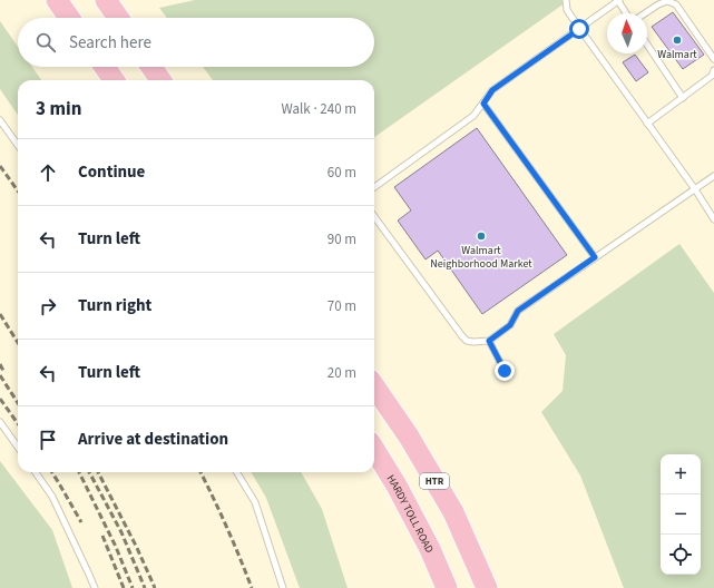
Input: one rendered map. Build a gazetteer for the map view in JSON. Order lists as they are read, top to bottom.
{
  "streets": {
    "highway": ["HTR", "HARDY TOLL ROAD"]
  },
  "places": ["Walmart", "Walmart Neighborhood Market"],
  "north": "top",
  "page": {
    "search": "Search here",
    "heading": ["3 min", "Walk · 240 m"],
    "list": [
      ["Continue", "60 m"],
      ["Turn left", "90 m"],
      ["Turn right", "70 m"],
      ["Turn left", "20 m"],
      "Arrive at destination"
    ],
    "map_buttons": ["+", "−"]
  }
}
